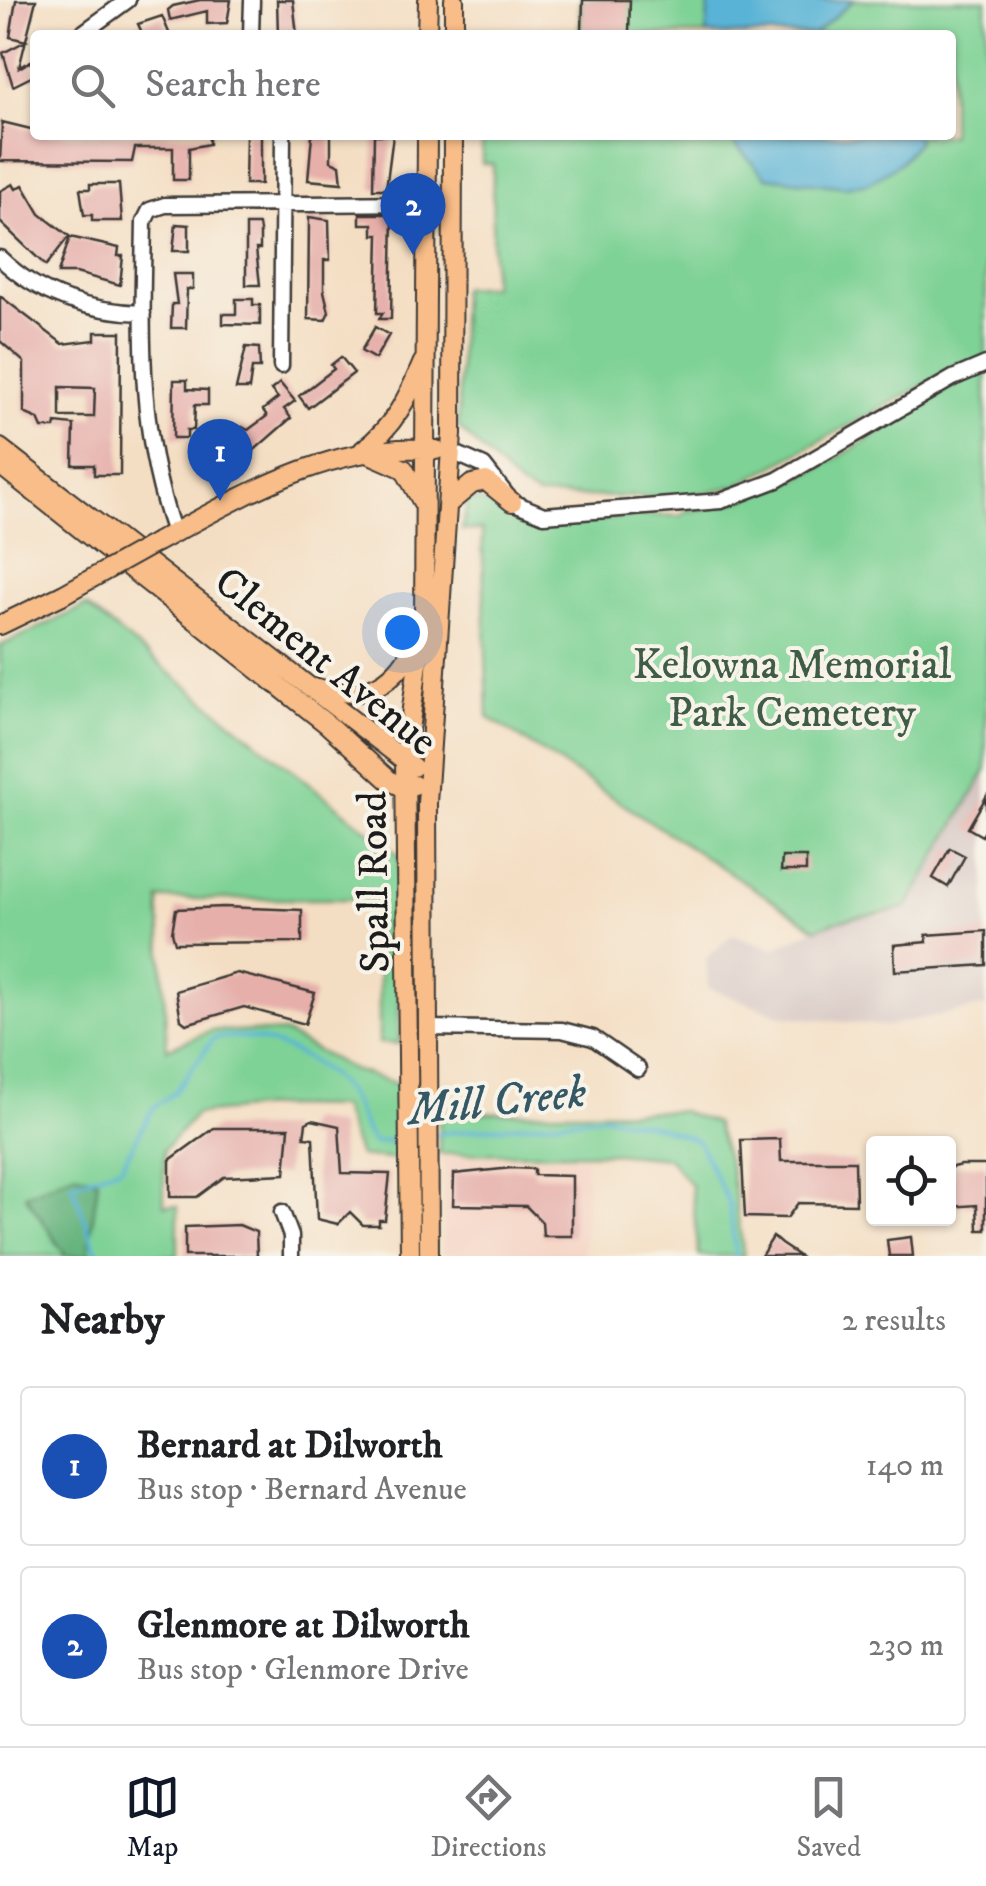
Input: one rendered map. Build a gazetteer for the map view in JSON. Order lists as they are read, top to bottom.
{
  "streets": {
    "main road": ["Clement Avenue", "Spall Road"]
  },
  "crossings": [
    ["Clement Avenue", "Spall Road"]
  ],
  "water": ["Mill Creek"],
  "parks": ["Kelowna Memorial Park Cemetery"],
  "page": {
    "search": "Search here",
    "pins": ["2", "1"],
    "heading": ["Nearby", "2 results"],
    "list": [
      {
        "mark": "1",
        "name": "Bernard at Dilworth",
        "note": "Bus stop · Bernard Avenue",
        "value": "140 m"
      },
      {
        "mark": "2",
        "name": "Glenmore at Dilworth",
        "note": "Bus stop · Glenmore Drive",
        "value": "230 m"
      }
    ],
    "nav": ["Map", "Directions", "Saved"]
  }
}
